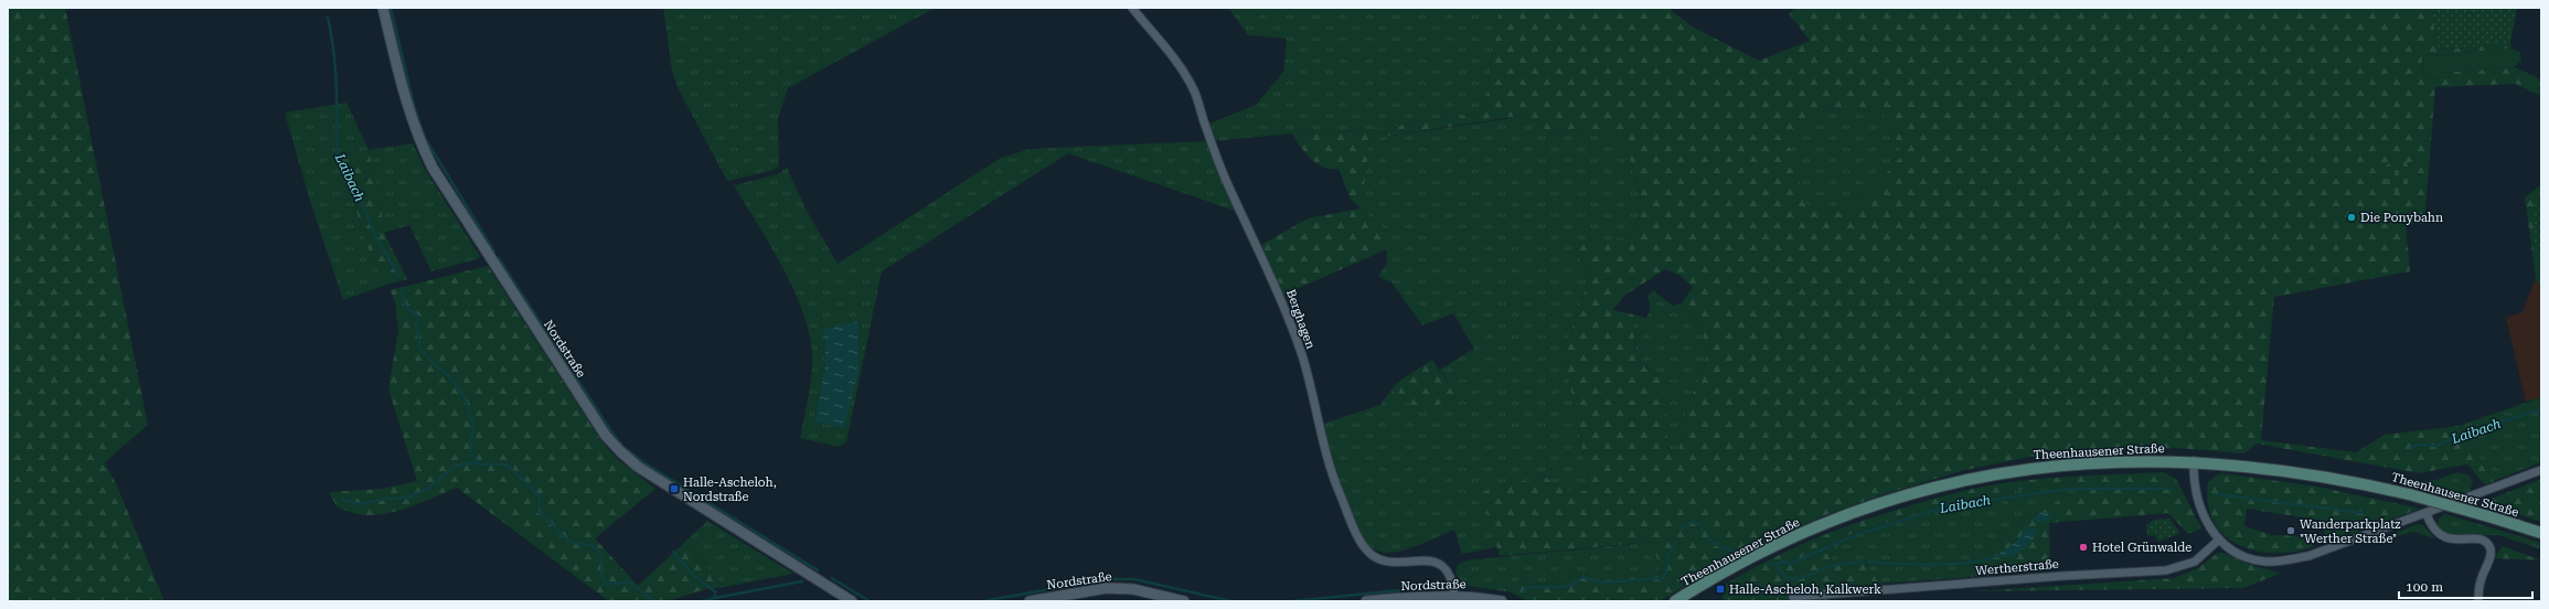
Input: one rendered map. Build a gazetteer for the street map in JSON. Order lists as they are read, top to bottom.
{
  "streets": {
    "main road": ["Theenhausener Straße"],
    "street": ["Berghagen", "Nordstraße", "Wertherstraße"]
  },
  "crossings": [
    ["Berghagen", "Nordstraße"]
  ],
  "water": ["Laibach"],
  "places": {
    "other": ["Die Ponybahn", "Wanderparkplatz \"Werther Straße\"", "Hotel Grünwalde"],
    "transit": ["Halle-Ascheloh, Nordstraße", "Halle-Ascheloh, Kalkwerk"]
  },
  "scale_bar": "100 m"
}
